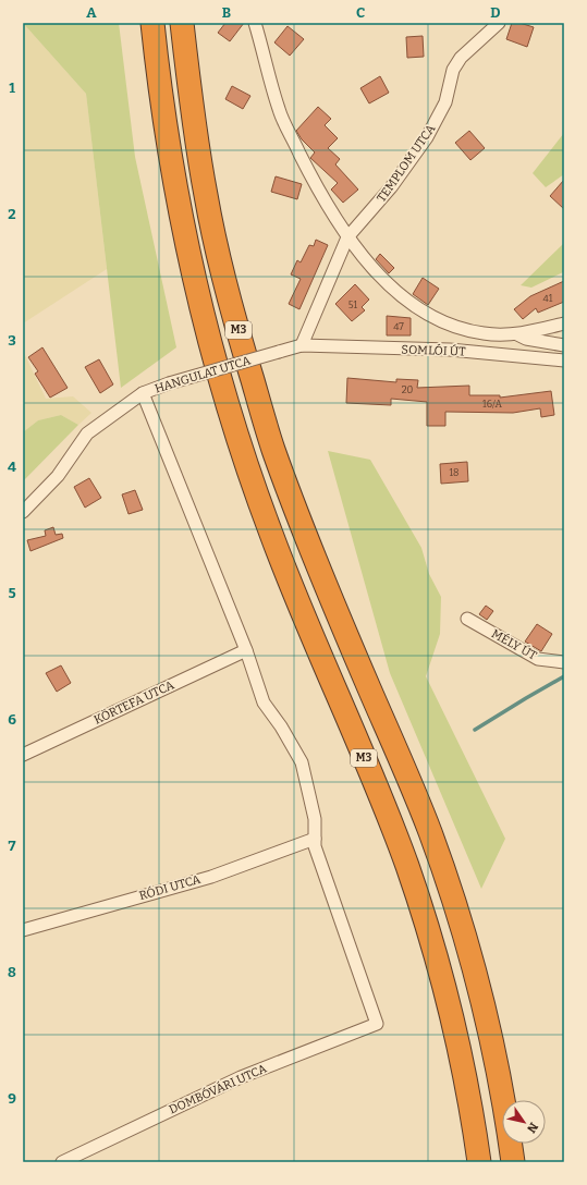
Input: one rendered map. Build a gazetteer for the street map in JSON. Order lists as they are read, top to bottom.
{
  "streets": {
    "highway": ["M3"],
    "street": [
      "TEMPLOM UTCA",
      "SOMLÓI ÚT",
      "HANGULAT UTCA",
      "MÉLY ÚT",
      "KÖRTEFA UTCA",
      "RÓDI UTCA",
      "DOMBÓVÁRI UTCA"
    ]
  },
  "crossings": [
    ["TEMPLOM UTCA", "SOMLÓI ÚT"],
    ["TEMPLOM UTCA", "HANGULAT UTCA"],
    ["SOMLÓI ÚT", "HANGULAT UTCA"],
    ["RÓDI UTCA", "DOMBÓVÁRI UTCA"]
  ],
  "house_numbers": [
    "41",
    "51",
    "47",
    "20",
    "16/A",
    "18"
  ],
  "north": "bottom right",
  "grid": {
    "columns": [
      "A",
      "B",
      "C",
      "D"
    ],
    "rows": [
      "1",
      "2",
      "3",
      "4",
      "5",
      "6",
      "7",
      "8",
      "9"
    ]
  }
}
